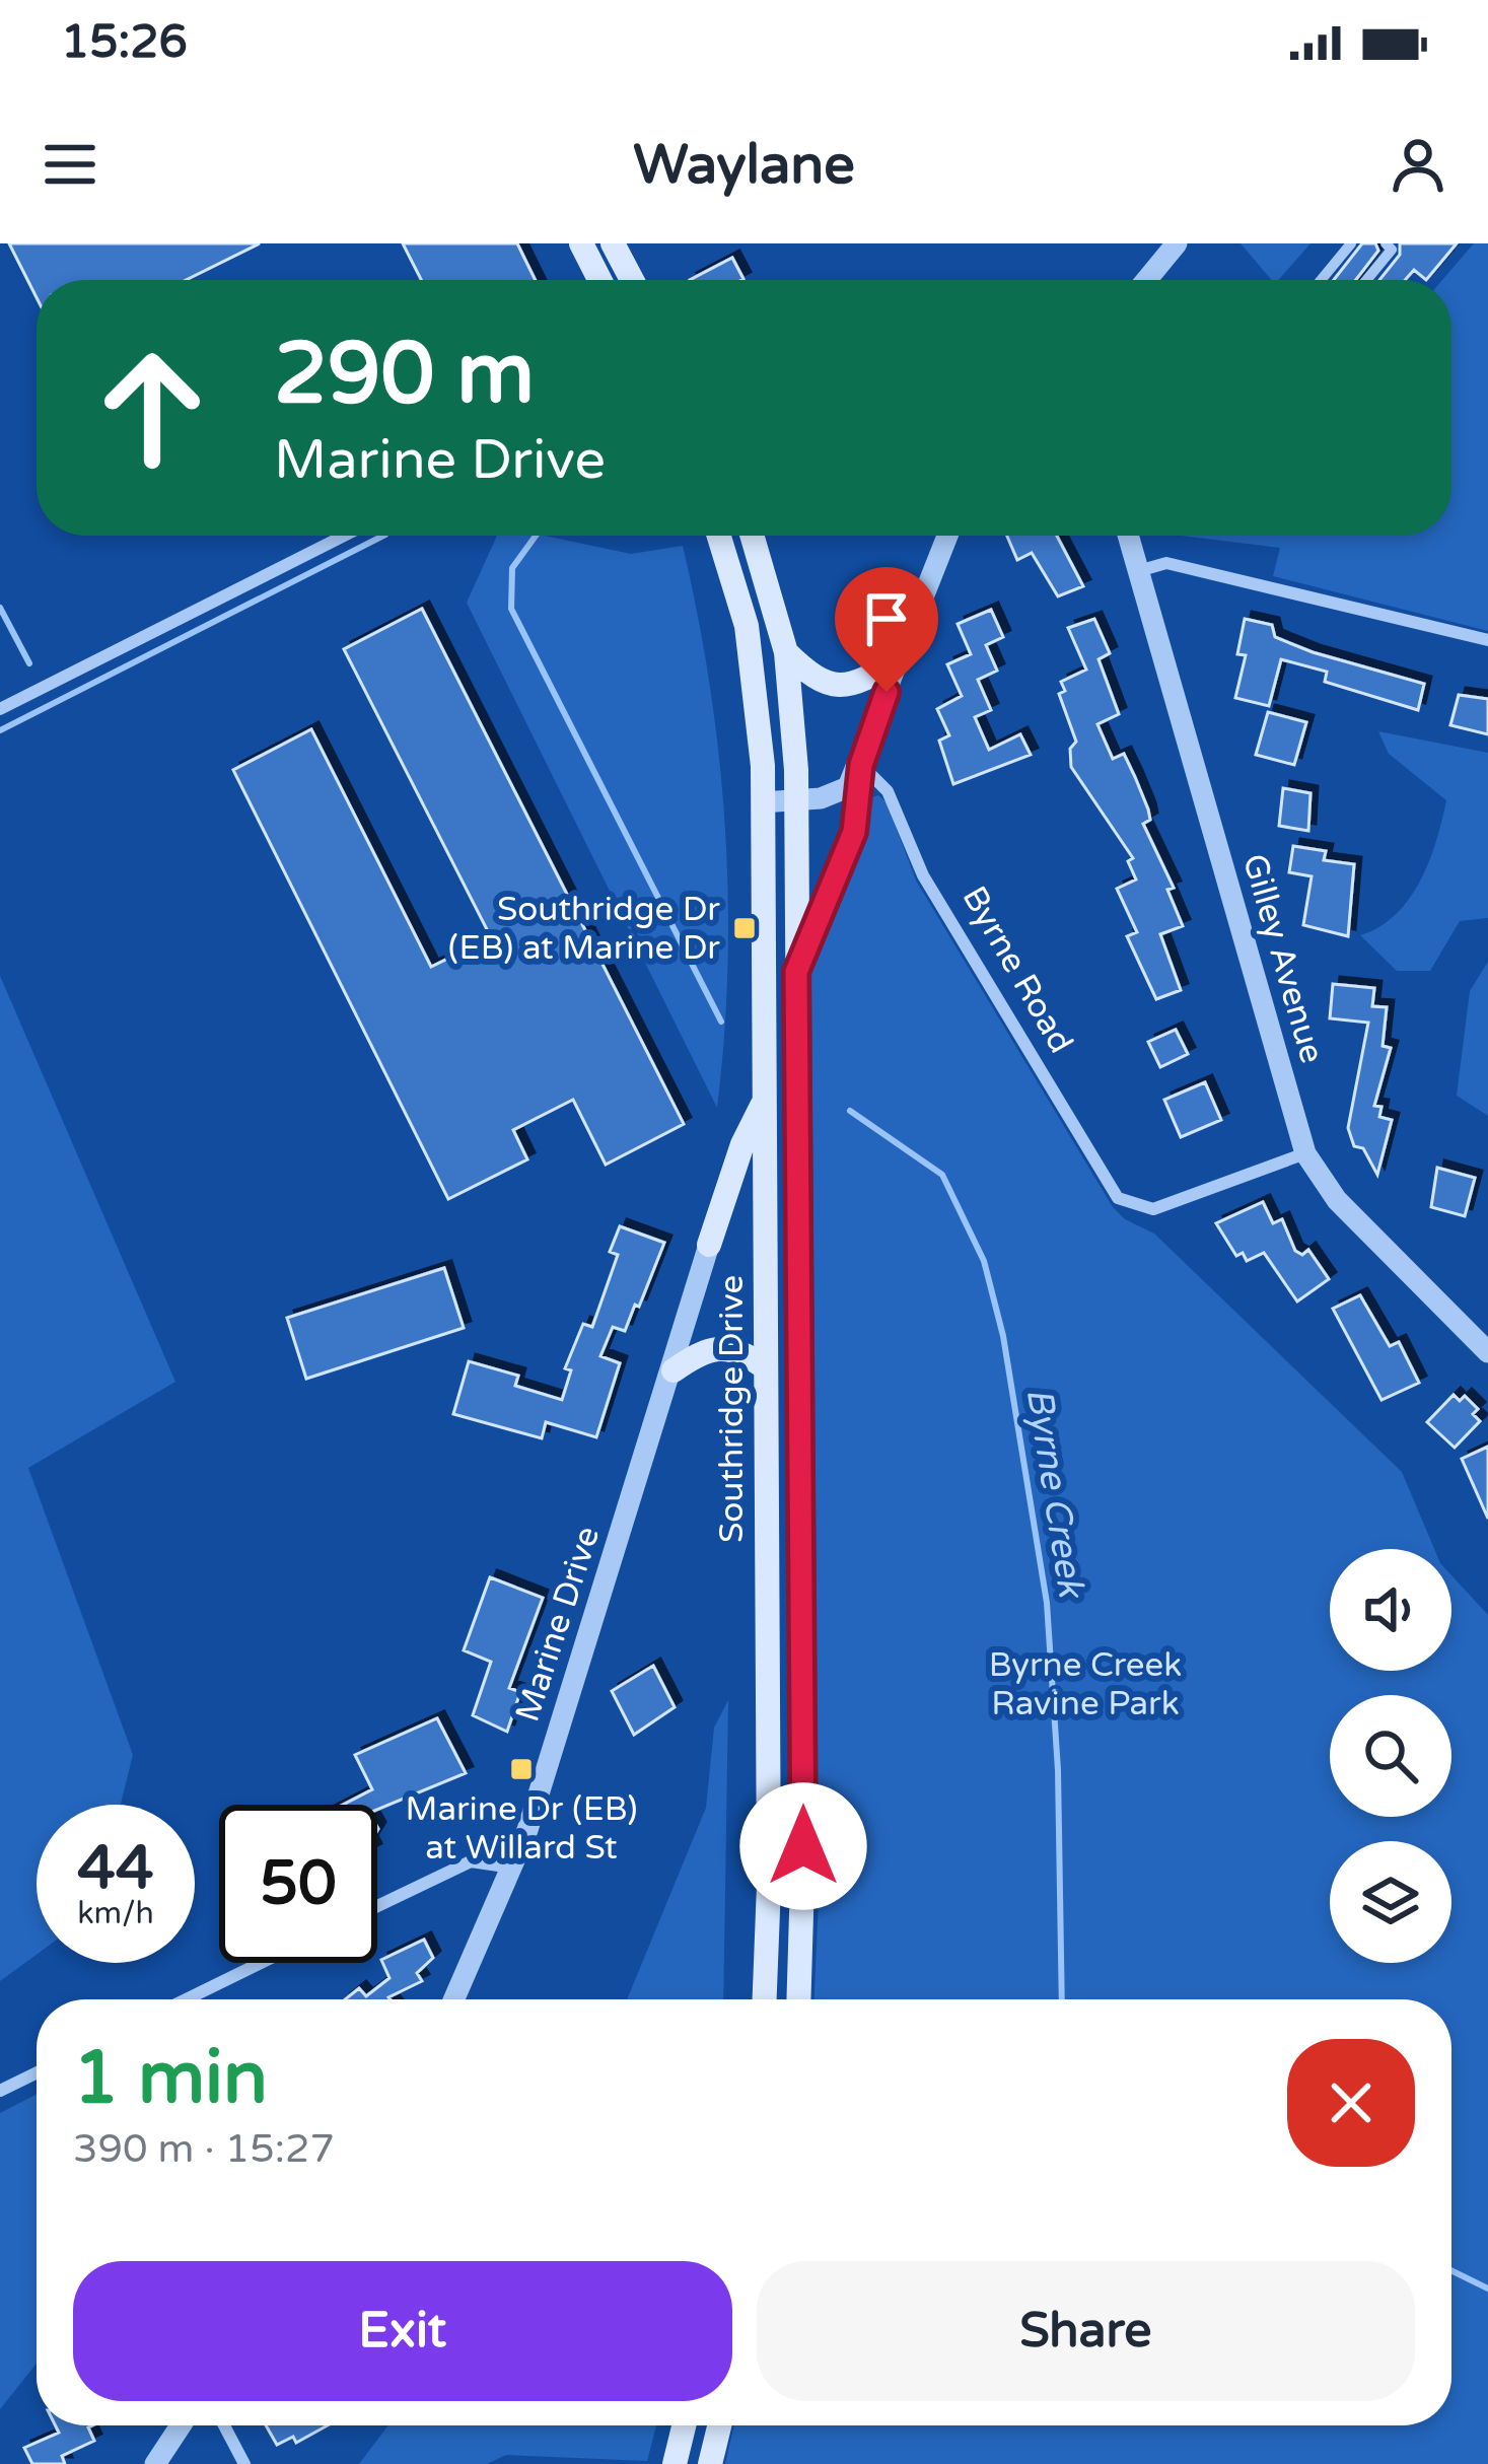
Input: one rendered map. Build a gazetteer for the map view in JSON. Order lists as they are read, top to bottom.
{
  "streets": {
    "main road": ["Southridge Drive"],
    "street": ["Gilley Avenue", "Byrne Road", "Marine Drive"]
  },
  "crossings": [
    ["Gilley Avenue", "Byrne Road"]
  ],
  "water": ["Byrne Creek"],
  "parks": ["Byrne Creek Ravine Park"],
  "places": {
    "transit": ["Southridge Dr (EB) at Marine Dr", "Marine Dr (EB) at Willard St"]
  },
  "page": {
    "status": "15:26",
    "header": "Waylane",
    "turn": ["290 m", "Marine Drive"],
    "speed": "44 km/h",
    "limit": "50",
    "heading": ["1 min", "390 m · 15:27"],
    "buttons": ["Exit", "Share"]
  }
}
